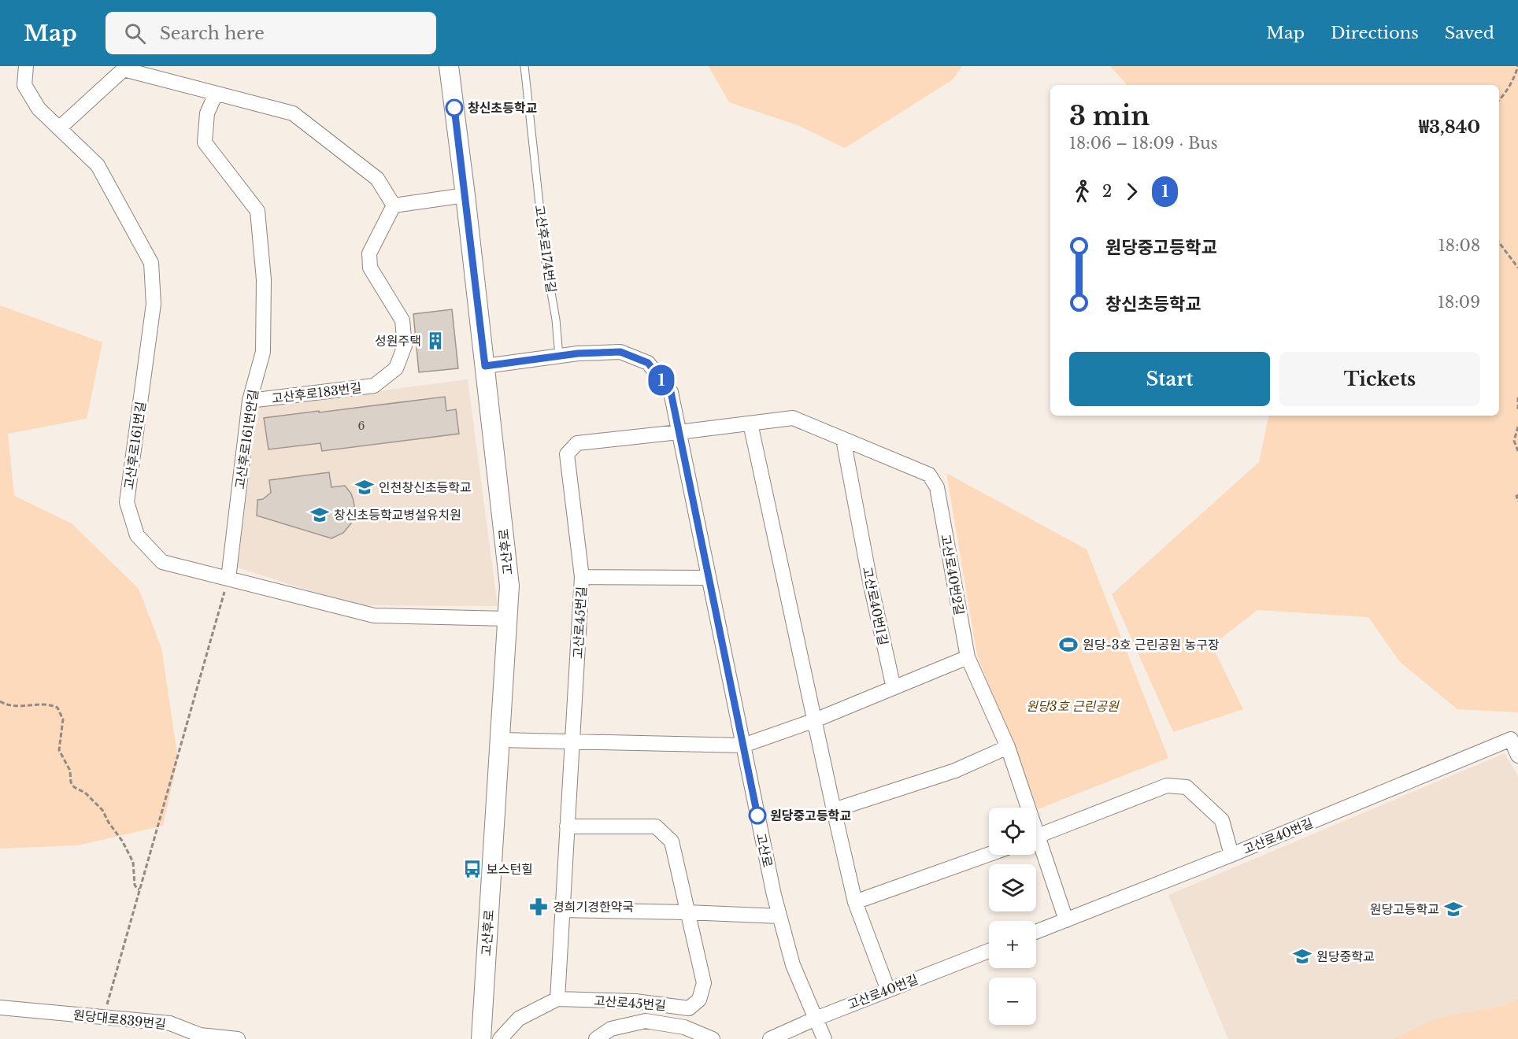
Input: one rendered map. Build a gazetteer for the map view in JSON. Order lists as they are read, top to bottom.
{
  "streets": {
    "main road": ["고산후로"],
    "street": [
      "고산후로183번길",
      "고산후로161번안길",
      "고산후로161번길",
      "고산로40번2길",
      "고산로40번1길",
      "고산로45번길",
      "고산로40번길",
      "고산로",
      "원당대로839번길"
    ],
    "lane": ["고산후로174번길"]
  },
  "crossings": [
    ["고산후로174번길", "고산로"],
    ["고산후로183번길", "고산후로161번안길"],
    ["고산후로161번안길", "고산후로161번길"],
    ["고산후로161번길", "고산후로"],
    ["고산로40번2길", "고산로40번1길"],
    ["고산로40번2길", "고산로45번길"],
    ["고산로40번2길", "고산로40번길"],
    ["고산로40번2길", "고산로"],
    ["고산로45번길", "고산로"],
    ["고산로40번길", "고산로"]
  ],
  "parks": ["원당3호 근린공원"],
  "places": {
    "other": ["창신초등학교", "원당중고등학교"],
    "building": ["성원주택"],
    "school or university": [
      "인천창신초등학교",
      "창신초등학교병설유치원",
      "원당고등학교",
      "원당중학교"
    ],
    "sports": ["원당-3호 근린공원 농구장"],
    "bus stop": ["보스턴힐"],
    "pharmacy": ["경희기경한약국"]
  },
  "lines": ["bus line 1"],
  "house_numbers": ["6"],
  "page": {
    "header": "Map",
    "search": "Search here",
    "nav": ["Map", "Directions", "Saved"],
    "on_map": "1",
    "heading": ["3 min", "18:06 – 18:09 · Bus", "₩3,840"],
    "legs": ["2", "1"],
    "list": [
      {
        "name": "원당중고등학교",
        "value": "18:08"
      },
      {
        "name": "창신초등학교",
        "value": "18:09"
      }
    ],
    "buttons": ["Start", "Tickets"],
    "map_buttons": ["+", "−"]
  }
}
